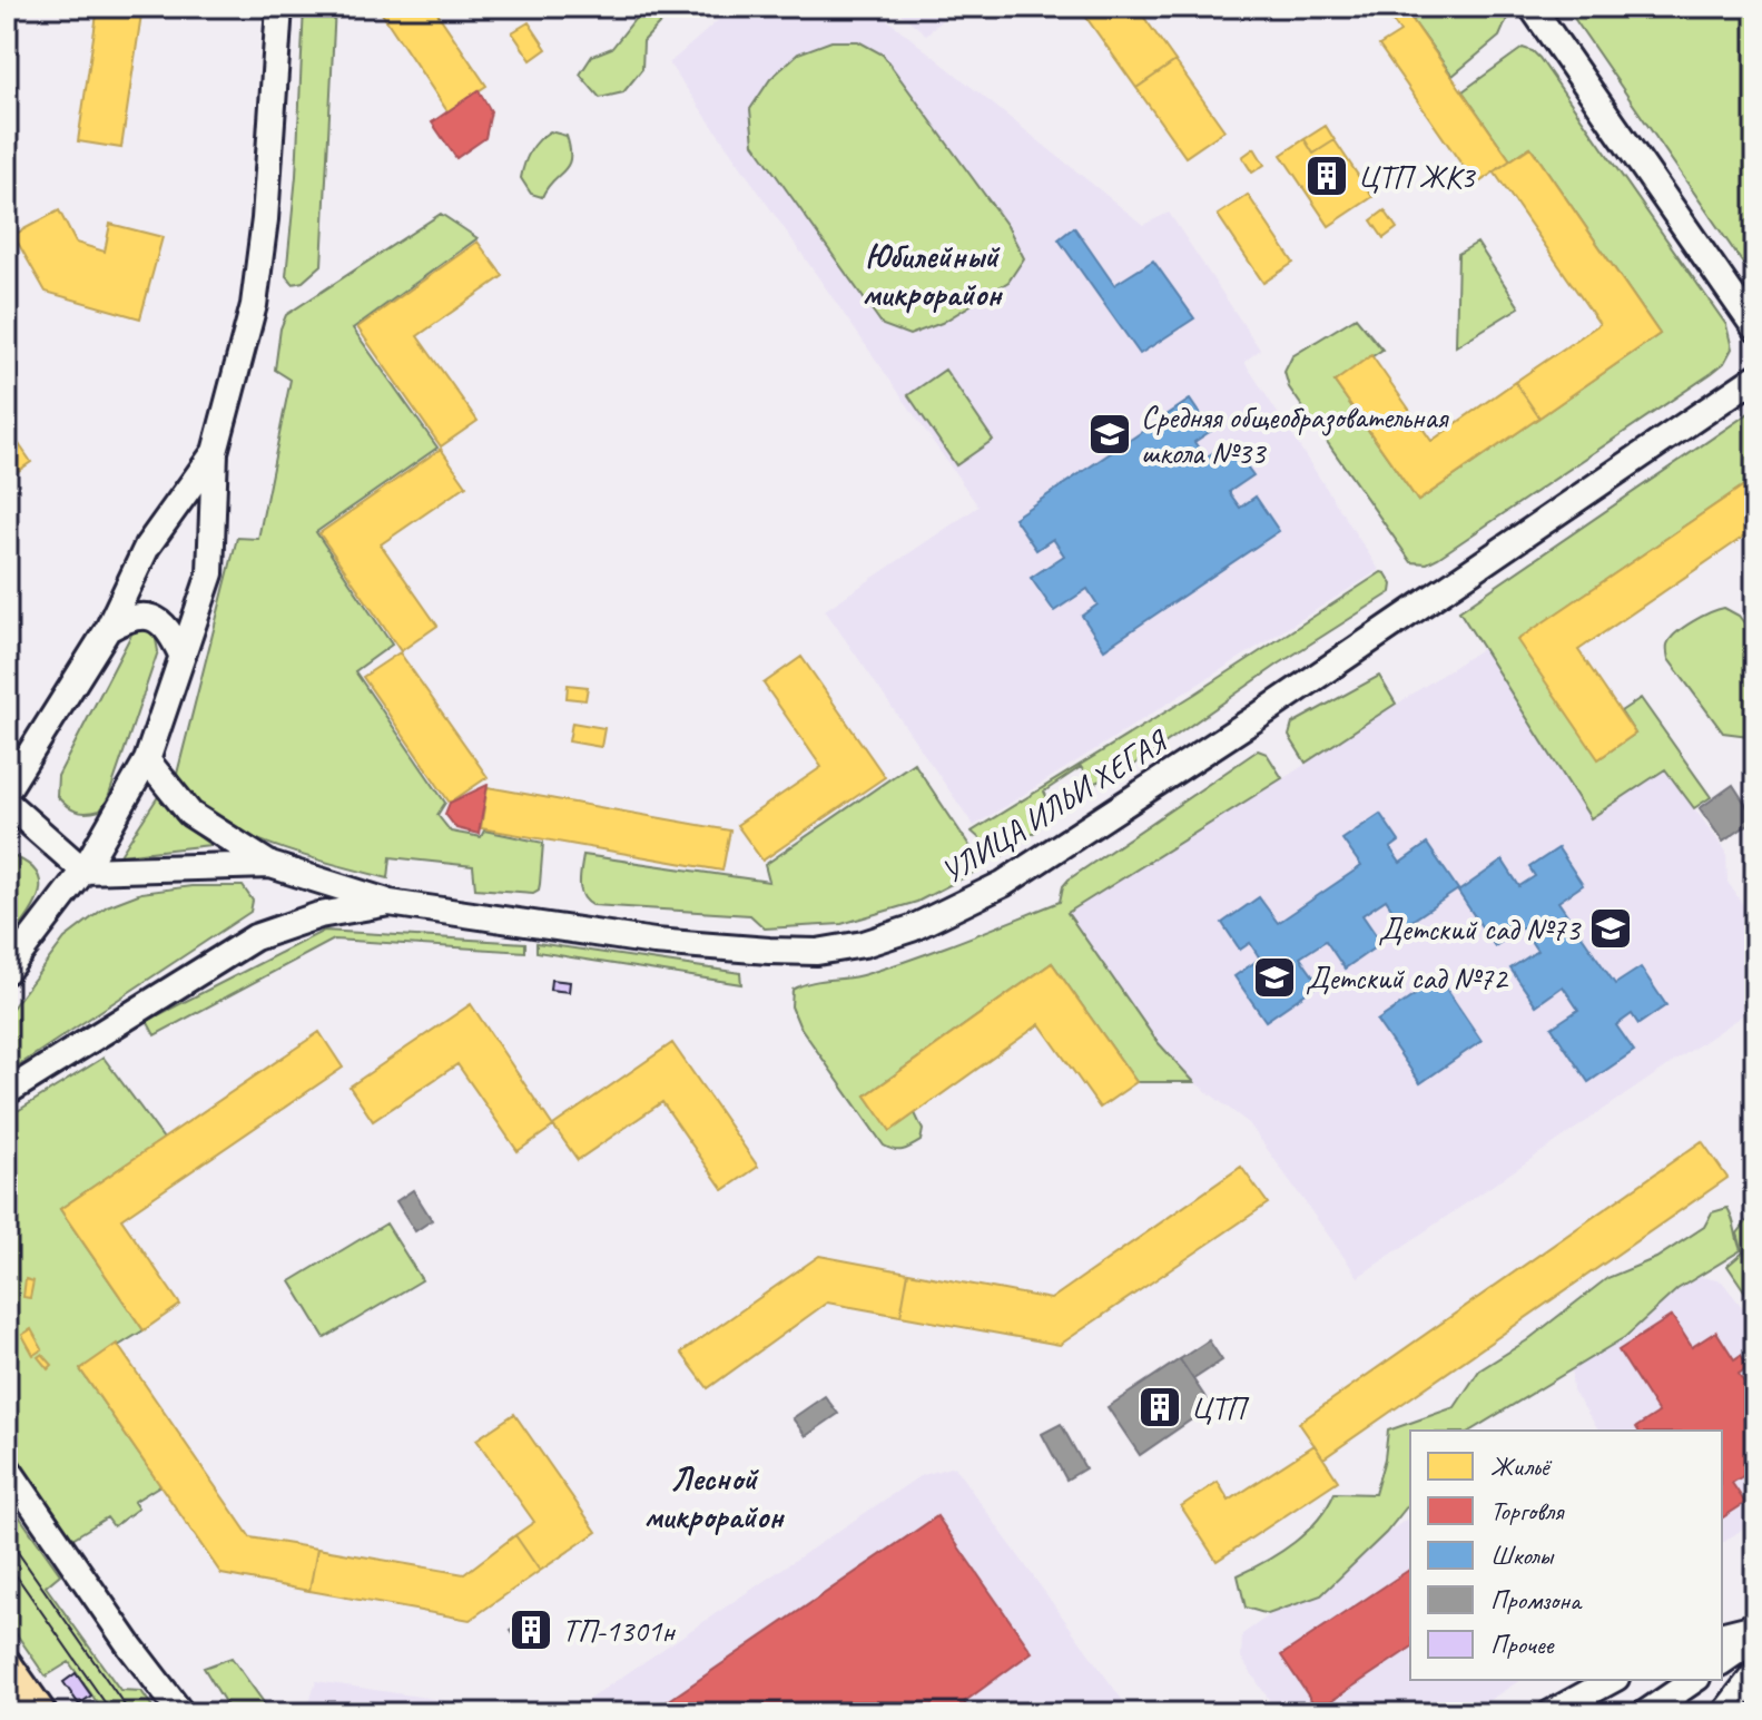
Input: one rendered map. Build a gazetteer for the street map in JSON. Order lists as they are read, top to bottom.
{
  "streets": {
    "main road": ["УЛИЦА ИЛЬИ ХЕГАЯ"]
  },
  "districts": ["Юбилейный микрорайон", "Лесной микрорайон"],
  "places": {
    "building": ["ЦТП ЖК3", "ЦТП", "ТП-1301н"],
    "school or university": ["Средняя общеобразовательная школа №33", "Детский сад №73", "Детский сад №72"]
  },
  "legend": [
    "Жильё",
    "Торговля",
    "Школы",
    "Промзона",
    "Прочее"
  ]
}
